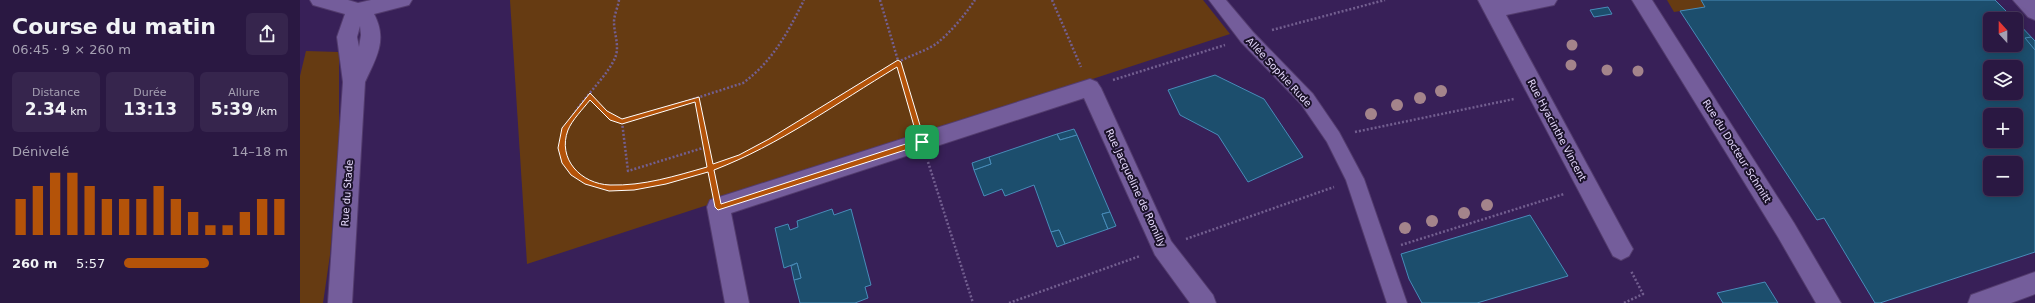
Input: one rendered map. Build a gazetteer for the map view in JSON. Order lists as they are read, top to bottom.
{
  "streets": {
    "street": [
      "Allée Sophie Rude",
      "Rue Hyacinthe Vincent",
      "Rue du Docteur Schmitt",
      "Rue Jacqueline de Romilly",
      "Rue du Stade"
    ]
  },
  "north": "top",
  "page": {
    "heading": ["Course du matin", "06:45 · 9 × 260 m"],
    "map_buttons": ["+", "−"],
    "stats": [
      ["Distance", "2.34 km"],
      ["Durée", "13:13"],
      ["Allure", "5:39 /km"]
    ],
    "chart": ["Dénivelé", "14–18 m"],
    "list": [
      {
        "name": "260 m",
        "note": "5:57"
      }
    ]
  }
}
